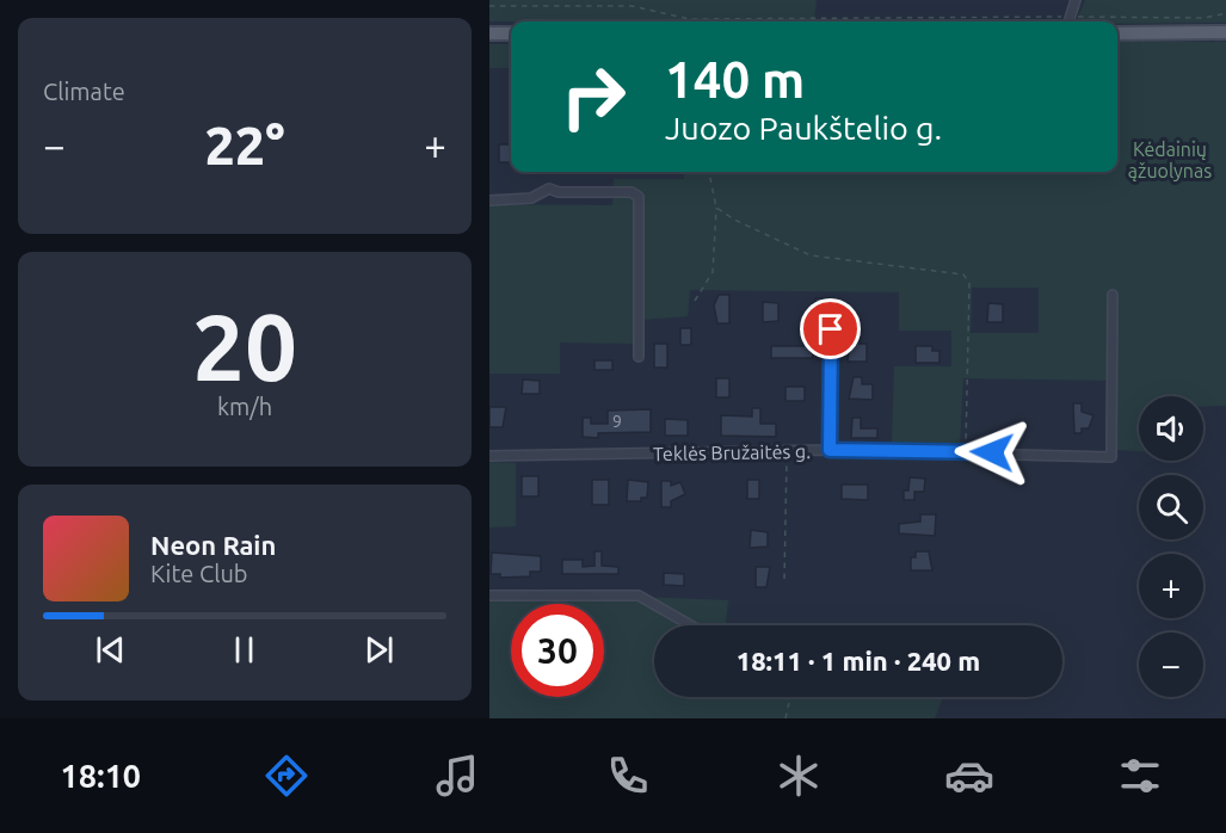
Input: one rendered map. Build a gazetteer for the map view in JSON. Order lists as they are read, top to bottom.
{
  "streets": {
    "street": ["Teklės Bružaitės g."]
  },
  "parks": ["Kėdainių ąžuolynas"],
  "house_numbers": ["9"],
  "page": {
    "tile": [
      "Climate",
      ["20", "km/h"]
    ],
    "turn": ["140 m", "Juozo Paukštelio g."],
    "heat": ["−", "22°", "+"],
    "map_buttons": ["+", "−"],
    "song": ["Neon Rain", "Kite Club"],
    "limit": "30",
    "trip": "18:11 · 1 min · 240 m",
    "tabs": "18:10"
  }
}
